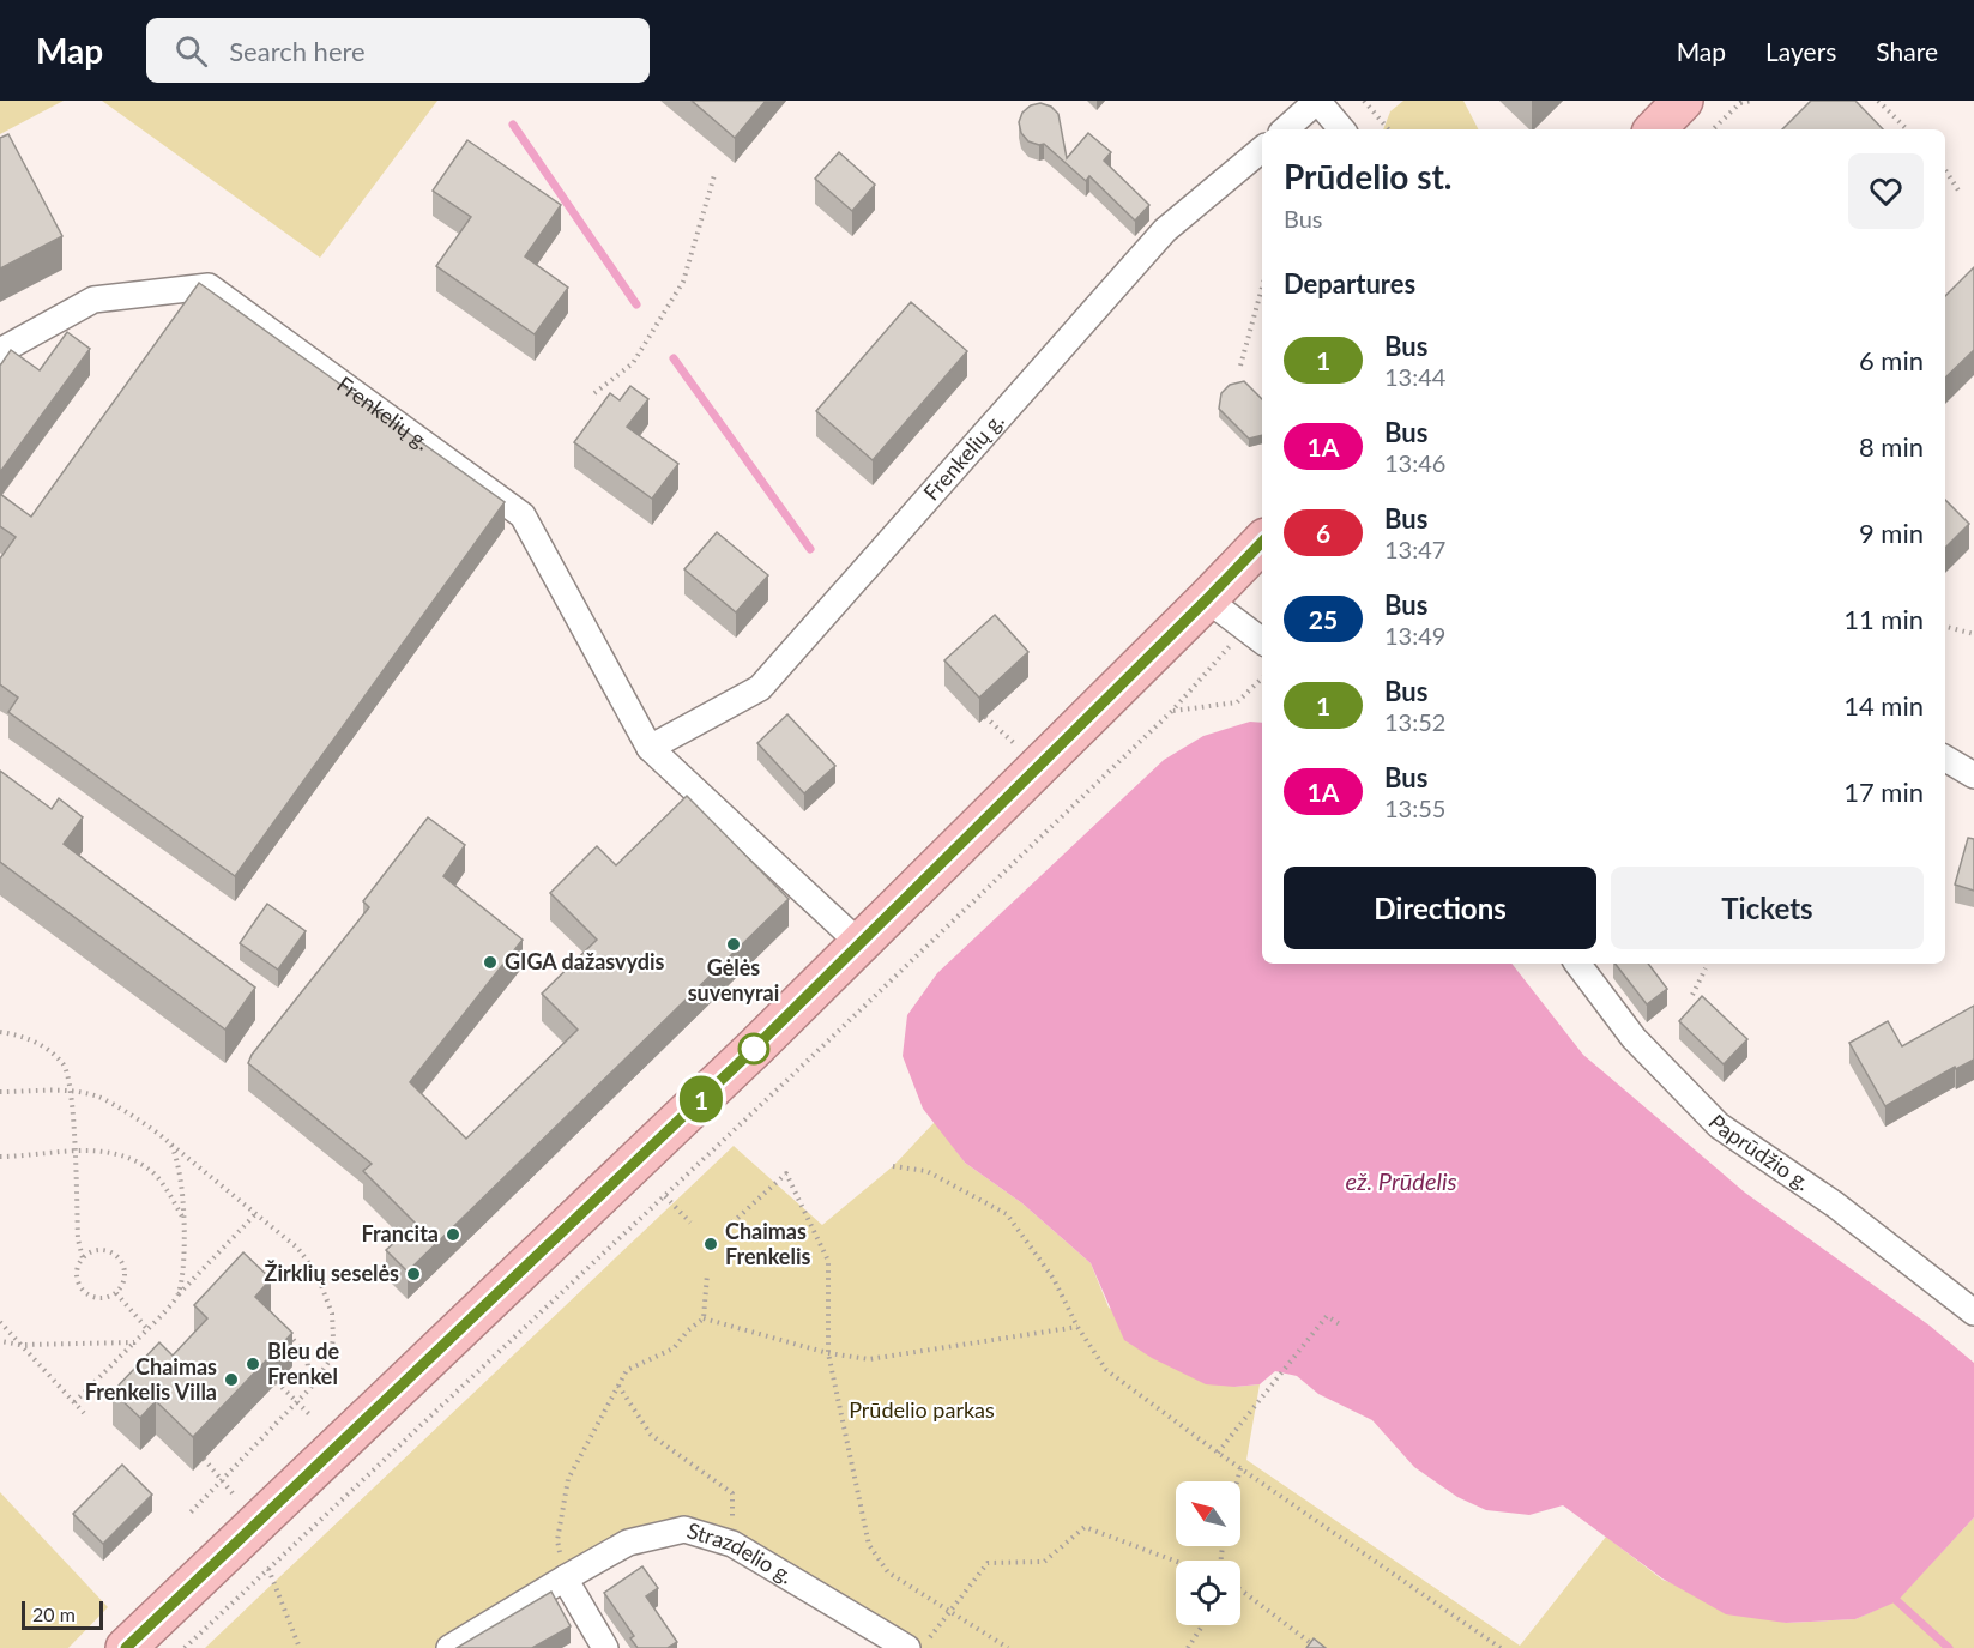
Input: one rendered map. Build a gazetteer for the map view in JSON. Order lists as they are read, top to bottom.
{
  "streets": {
    "street": ["Frenkelių g.", "Paprūdžio g.", "Strazdelio g."]
  },
  "water": ["ež. Prūdelis"],
  "parks": ["Prūdelio parkas"],
  "places": [
    "Gėlės suvenyrai",
    "GIGA dažasvydis",
    "Francita",
    "Chaimas Frenkelis",
    "Žirklių seselės",
    "Bleu de Frenkel",
    "Chaimas Frenkelis Villa"
  ],
  "lines": ["bus line 1"],
  "scale_bar": "20 m",
  "north": "top left",
  "page": {
    "header": "Map",
    "search": "Search here",
    "nav": ["Map", "Layers", "Share"],
    "on_map": "1",
    "heading": [
      ["Prūdelio st.", "Bus"],
      "Departures"
    ],
    "list": [
      {
        "mark": "1",
        "name": "Bus",
        "note": "13:44",
        "value": "6 min"
      },
      {
        "mark": "1A",
        "name": "Bus",
        "note": "13:46",
        "value": "8 min"
      },
      {
        "mark": "6",
        "name": "Bus",
        "note": "13:47",
        "value": "9 min"
      },
      {
        "mark": "25",
        "name": "Bus",
        "note": "13:49",
        "value": "11 min"
      },
      {
        "mark": "1",
        "name": "Bus",
        "note": "13:52",
        "value": "14 min"
      },
      {
        "mark": "1A",
        "name": "Bus",
        "note": "13:55",
        "value": "17 min"
      }
    ],
    "buttons": ["Directions", "Tickets"],
    "scale": "20 m"
  }
}
